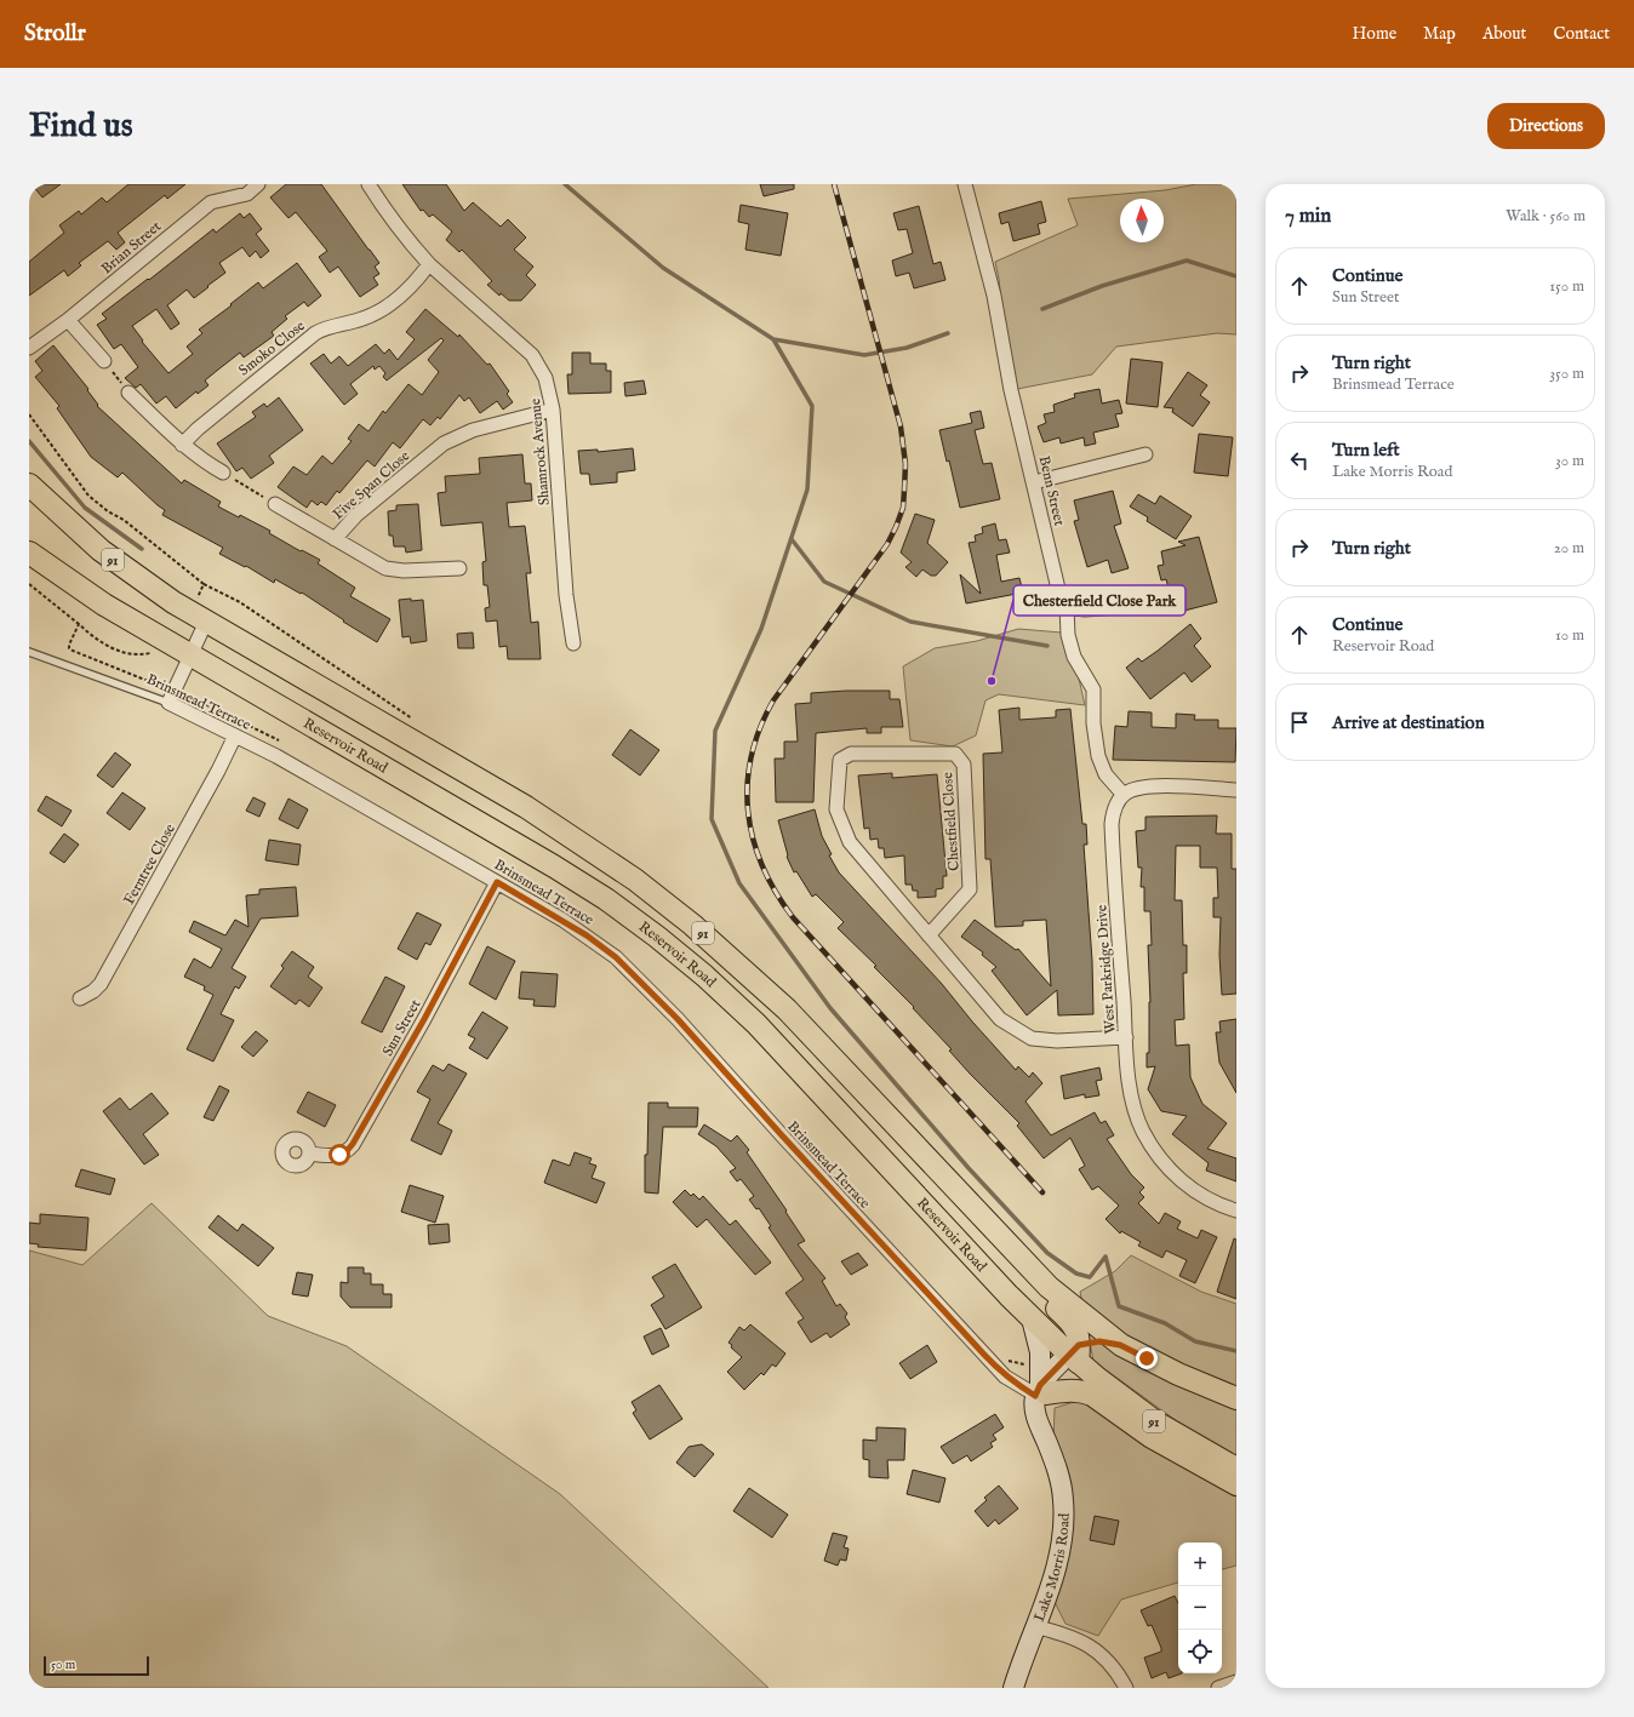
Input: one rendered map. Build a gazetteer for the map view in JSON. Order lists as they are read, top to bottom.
{
  "streets": {
    "main road": ["91", "Reservoir Road"],
    "street": [
      "Brian Street",
      "Smoko Close",
      "Shamrock Avenue",
      "Five Span Close",
      "Benn Street",
      "Brinsmead Terrace",
      "Chestfield Close",
      "Ferntree Close",
      "West Parkridge Drive",
      "Sun Street",
      "Lake Morris Road"
    ]
  },
  "crossings": [
    ["Smoko Close", "Shamrock Avenue"],
    ["Shamrock Avenue", "Five Span Close"],
    ["Benn Street", "West Parkridge Drive"],
    ["Brinsmead Terrace", "Ferntree Close"],
    ["Brinsmead Terrace", "Sun Street"],
    ["Brinsmead Terrace", "Lake Morris Road"],
    ["Reservoir Road", "Lake Morris Road"],
    ["Chestfield Close", "West Parkridge Drive"]
  ],
  "places": ["Chesterfield Close Park"],
  "scale_bar": "50 m",
  "north": "top",
  "page": {
    "header": "Strollr",
    "nav": [
      "Home",
      "Map",
      "About",
      "Contact"
    ],
    "buttons": "Directions",
    "title": "Find us",
    "heading": ["7 min", "Walk · 560 m"],
    "list": [
      ["Continue", "Sun Street", "150 m"],
      ["Turn right", "Brinsmead Terrace", "350 m"],
      ["Turn left", "Lake Morris Road", "30 m"],
      ["Turn right", "20 m"],
      ["Continue", "Reservoir Road", "10 m"],
      "Arrive at destination"
    ],
    "map_buttons": ["+", "−"],
    "scale": "50 m"
  }
}
